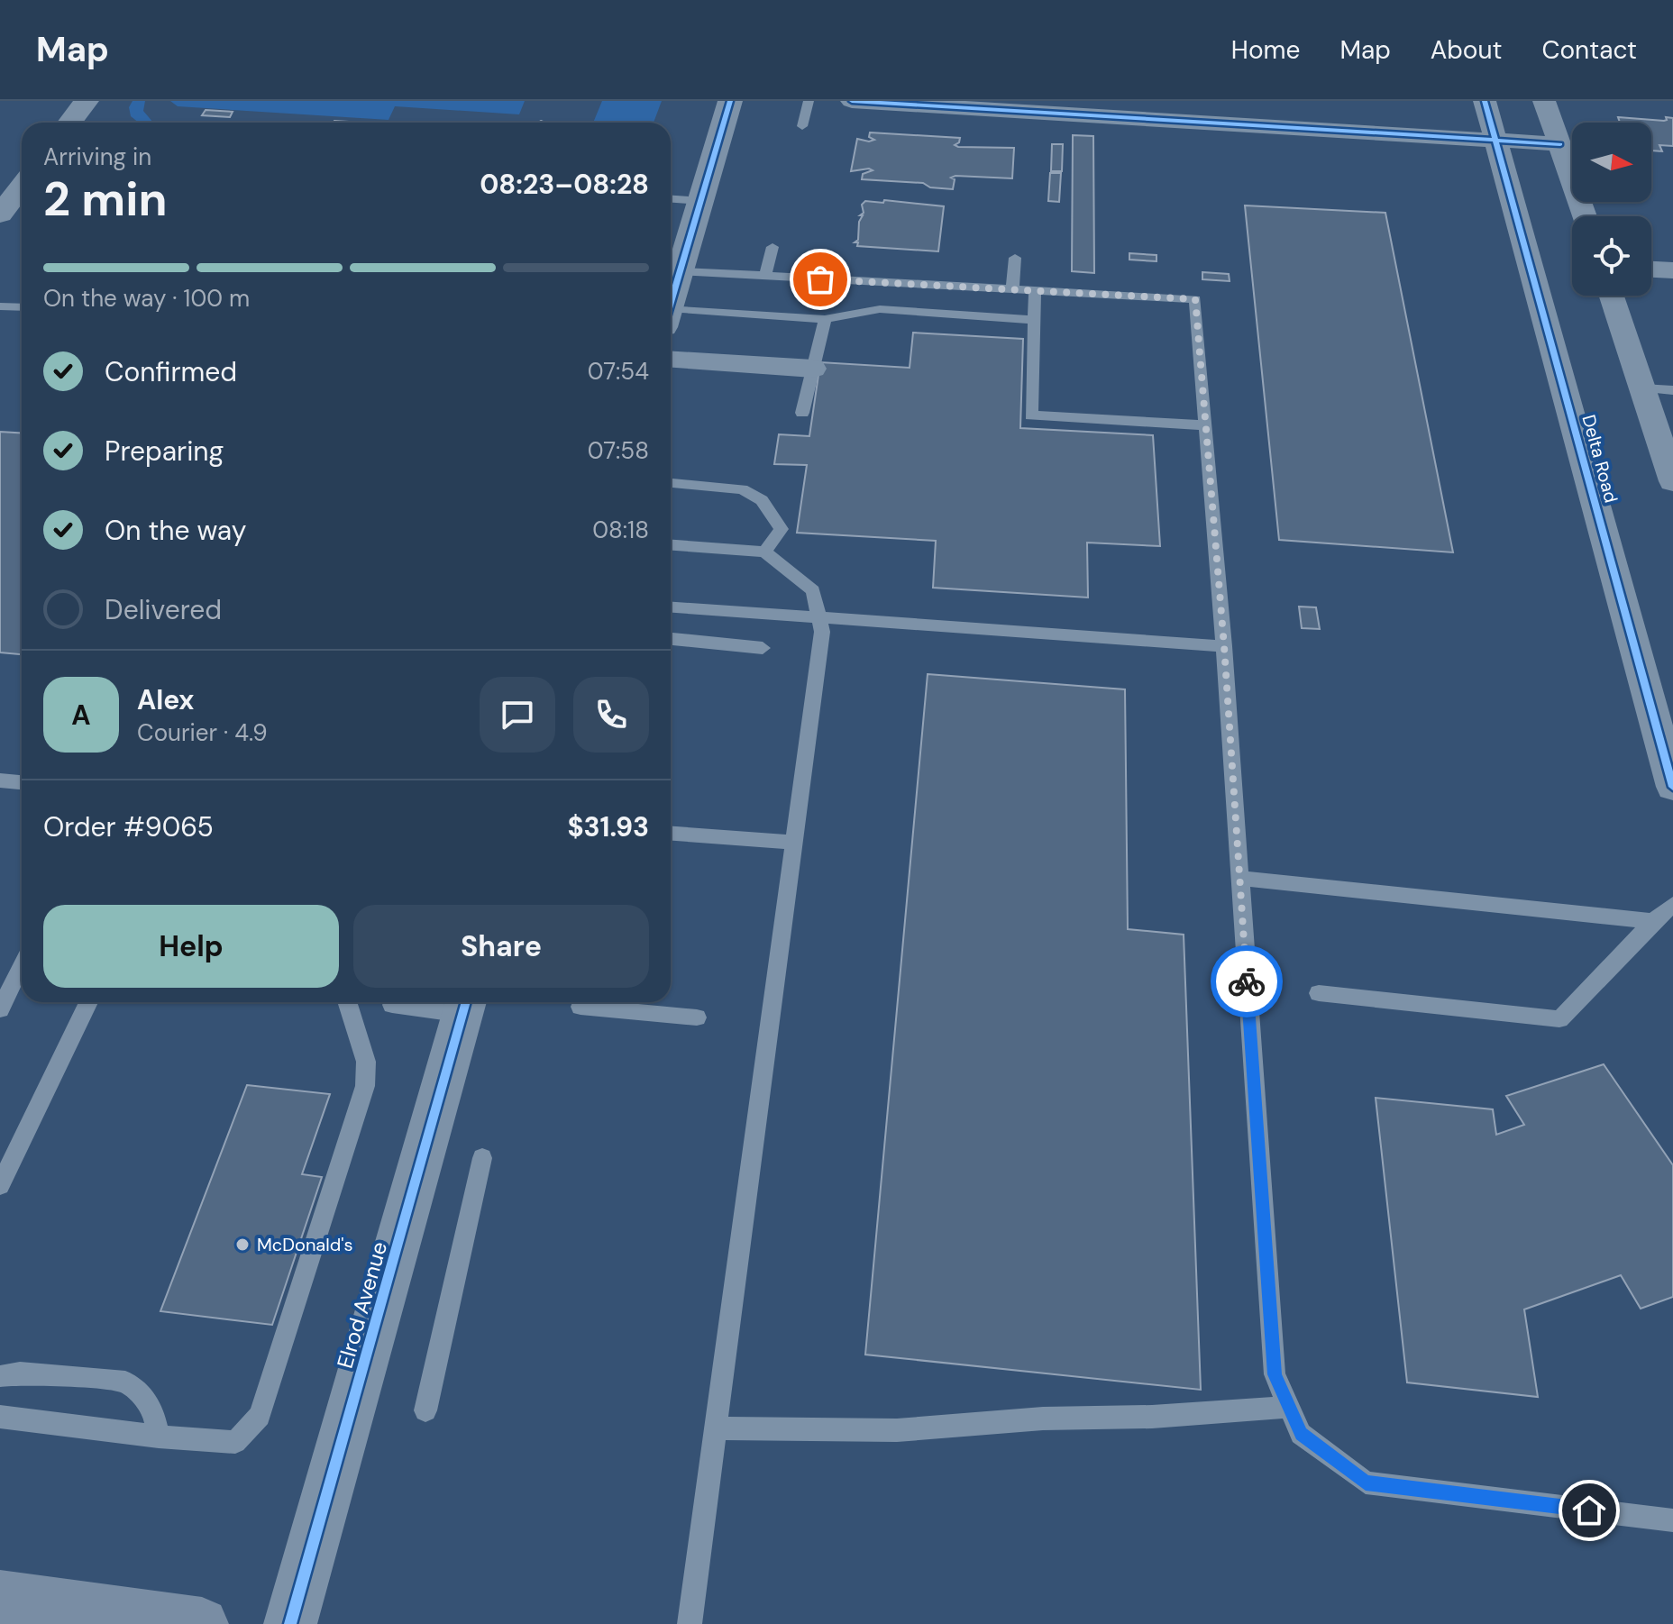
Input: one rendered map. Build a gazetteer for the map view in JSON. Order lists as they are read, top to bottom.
{
  "streets": {
    "street": ["Delta Road", "Elrod Avenue"]
  },
  "places": ["McDonald's"],
  "north": "right",
  "page": {
    "header": "Map",
    "nav": [
      "Home",
      "Map",
      "About",
      "Contact"
    ],
    "heading": ["2 min", "Arriving in", "08:23–08:28"],
    "panel": [
      "Alex",
      "Courier · 4.9",
      "Order #9065",
      "$31.93"
    ],
    "bar": "On the way · 100 m",
    "list": [
      ["Confirmed", "07:54"],
      ["Preparing", "07:58"],
      ["On the way", "08:18"],
      "Delivered"
    ],
    "round": "A",
    "buttons": ["Help", "Share"]
  }
}
